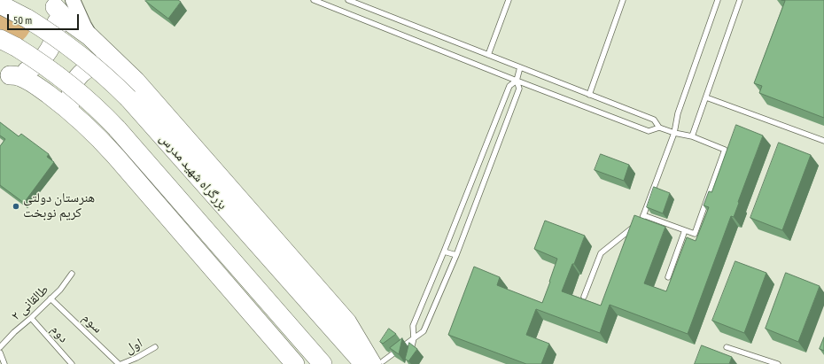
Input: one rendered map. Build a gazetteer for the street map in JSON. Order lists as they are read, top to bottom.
{
  "streets": {
    "highway": ["بزرگراه شهید مدرس"],
    "lane": [
      "طالقانی ۲",
      "سوم",
      "دوم",
      "اول"
    ]
  },
  "crossings": [
    ["طالقانی ۲", "سوم"],
    ["طالقانی ۲", "دوم"]
  ],
  "places": ["هنرستان دولتی کریم نوبخت"],
  "scale_bar": "50 m"
}
